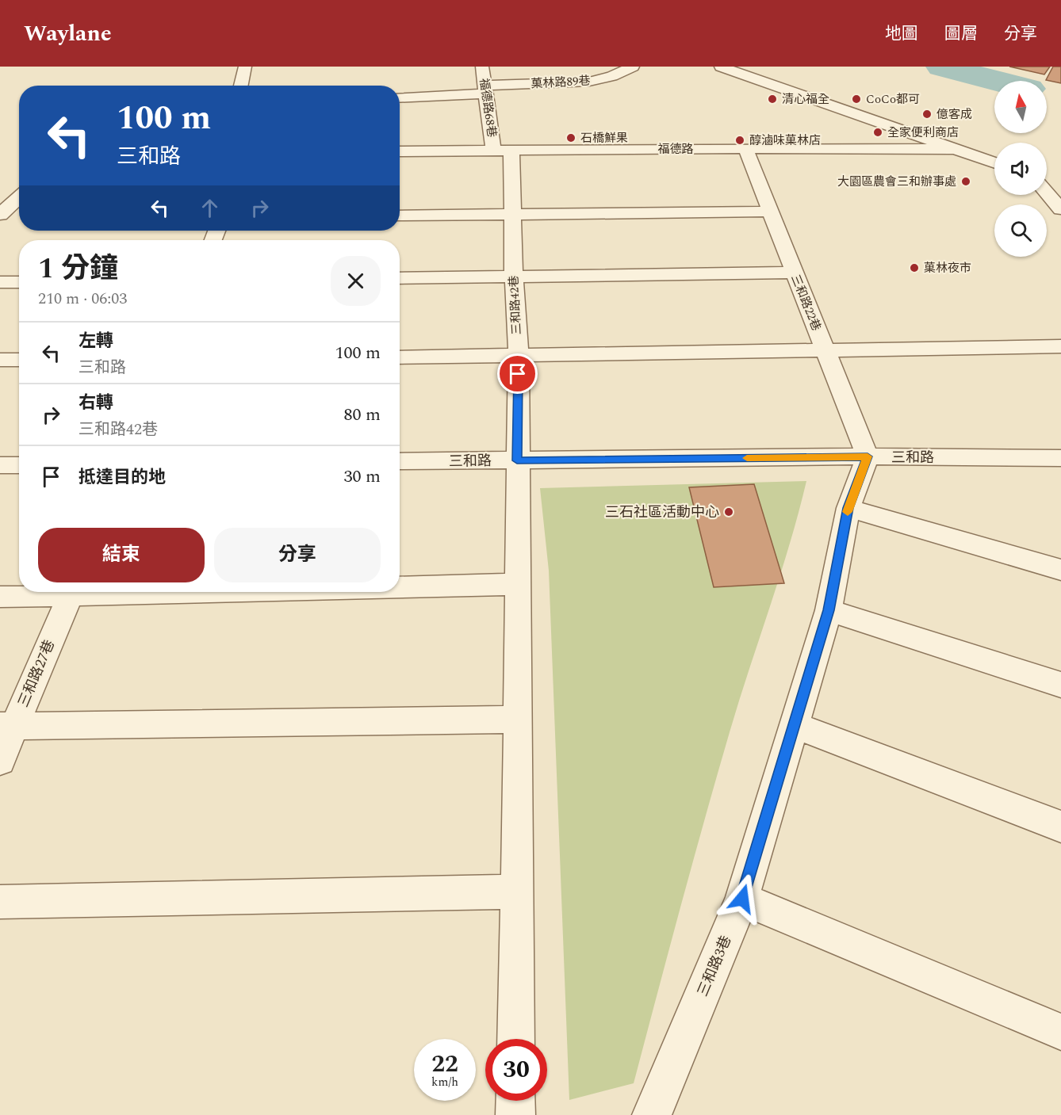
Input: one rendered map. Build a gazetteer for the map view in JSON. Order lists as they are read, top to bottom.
{
  "streets": {
    "street": [
      "菓林路89巷",
      "福德路68巷",
      "福德路",
      "三和路22巷",
      "三和路42巷",
      "三和路",
      "三和路27巷",
      "三和路3巷"
    ]
  },
  "crossings": [
    ["菓林路89巷", "福德路68巷"],
    ["福德路68巷", "福德路"],
    ["福德路68巷", "三和路42巷"],
    ["福德路", "三和路22巷"],
    ["福德路", "三和路42巷"],
    ["三和路22巷", "三和路"],
    ["三和路22巷", "三和路3巷"],
    ["三和路42巷", "三和路"],
    ["三和路", "三和路3巷"]
  ],
  "places": [
    "清心福全",
    "CoCo都可",
    "億客成",
    "全家便利商店",
    "石橋鮮果",
    "醇滷味菓林店",
    "大園區農會三和辦事處",
    "菓林夜市",
    "三石社區活動中心"
  ],
  "north": "top",
  "page": {
    "header": "Waylane",
    "nav": ["地圖", "圖層", "分享"],
    "turn": ["100 m", "三和路"],
    "heading": ["1 分鐘", "210 m · 06:03"],
    "list": [
      {
        "name": "左轉",
        "note": "三和路",
        "value": "100 m"
      },
      {
        "name": "右轉",
        "note": "三和路42巷",
        "value": "80 m"
      },
      {
        "name": "抵達目的地",
        "value": "30 m"
      }
    ],
    "buttons": ["結束", "分享"],
    "speed": "22 km/h",
    "limit": "30"
  }
}
